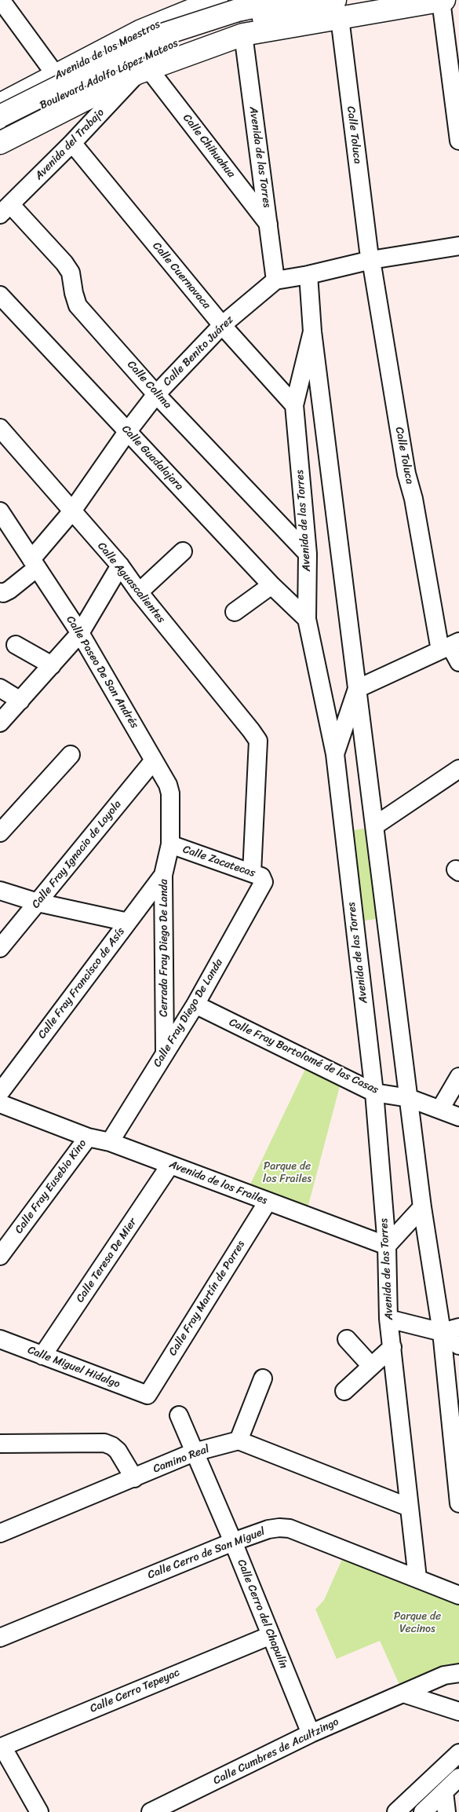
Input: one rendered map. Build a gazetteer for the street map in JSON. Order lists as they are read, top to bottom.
{
  "streets": {
    "main road": ["Avenida de los Maestros", "Boulevard Adolfo López Mateos"],
    "street": [
      "Calle Toluca",
      "Avenida del Trabajo",
      "Calle Chihuahua",
      "Avenida de las Torres",
      "Calle Cuernavaca",
      "Calle Benito Juárez",
      "Calle Colima",
      "Calle Guadalajara",
      "Calle Aguascalientes",
      "Calle Paseo De San Andrés",
      "Calle Fray Ignacio de Loyola",
      "Calle Zacatecas",
      "Cerrada Fray Diego De Landa",
      "Calle Fray Francisco de Asís",
      "Calle Fray Diego De Landa",
      "Calle Fray Bartolomé de las Casas",
      "Avenida de los Frailes",
      "Calle Fray Eusebio Kino",
      "Calle Teresa De Mier",
      "Calle Fray Martín de Porres",
      "Calle Miguel Hidalgo",
      "Camino Real",
      "Calle Cerro de San Miguel",
      "Calle Cerro del Chapulín",
      "Calle Cerro Tepeyac",
      "Calle Cumbres de Acultzingo"
    ]
  },
  "crossings": [
    ["Boulevard Adolfo López Mateos", "Calle Toluca"],
    ["Boulevard Adolfo López Mateos", "Avenida de las Torres"],
    ["Avenida del Trabajo", "Calle Chihuahua"],
    ["Avenida del Trabajo", "Calle Cuernavaca"],
    ["Avenida del Trabajo", "Calle Colima"],
    ["Calle Chihuahua", "Avenida de las Torres"],
    ["Avenida de las Torres", "Calle Cuernavaca"],
    ["Avenida de las Torres", "Calle Benito Juárez"],
    ["Avenida de las Torres", "Calle Colima"],
    ["Avenida de las Torres", "Calle Guadalajara"],
    ["Avenida de las Torres", "Calle Fray Bartolomé de las Casas"],
    ["Avenida de las Torres", "Avenida de los Frailes"],
    ["Avenida de las Torres", "Calle Cerro de San Miguel"],
    ["Calle Cuernavaca", "Calle Benito Juárez"],
    ["Calle Benito Juárez", "Calle Colima"],
    ["Calle Benito Juárez", "Calle Guadalajara"],
    ["Calle Benito Juárez", "Calle Aguascalientes"],
    ["Calle Benito Juárez", "Calle Paseo De San Andrés"],
    ["Calle Aguascalientes", "Calle Fray Diego De Landa"],
    ["Calle Paseo De San Andrés", "Calle Fray Ignacio de Loyola"],
    ["Calle Paseo De San Andrés", "Calle Zacatecas"],
    ["Calle Paseo De San Andrés", "Cerrada Fray Diego De Landa"],
    ["Calle Zacatecas", "Cerrada Fray Diego De Landa"],
    ["Calle Zacatecas", "Calle Fray Diego De Landa"],
    ["Cerrada Fray Diego De Landa", "Calle Fray Francisco de Asís"],
    ["Cerrada Fray Diego De Landa", "Calle Fray Diego De Landa"],
    ["Calle Fray Diego De Landa", "Calle Fray Bartolomé de las Casas"],
    ["Calle Fray Diego De Landa", "Avenida de los Frailes"],
    ["Avenida de los Frailes", "Calle Fray Eusebio Kino"],
    ["Avenida de los Frailes", "Calle Teresa De Mier"],
    ["Avenida de los Frailes", "Calle Fray Martín de Porres"],
    ["Calle Teresa De Mier", "Calle Miguel Hidalgo"],
    ["Calle Fray Martín de Porres", "Calle Miguel Hidalgo"],
    ["Camino Real", "Calle Cerro del Chapulín"],
    ["Calle Cerro de San Miguel", "Calle Cerro del Chapulín"],
    ["Calle Cerro del Chapulín", "Calle Cerro Tepeyac"],
    ["Calle Cerro del Chapulín", "Calle Cumbres de Acultzingo"]
  ],
  "parks": ["Parque de los Frailes", "Parque de Vecinos"]
}
